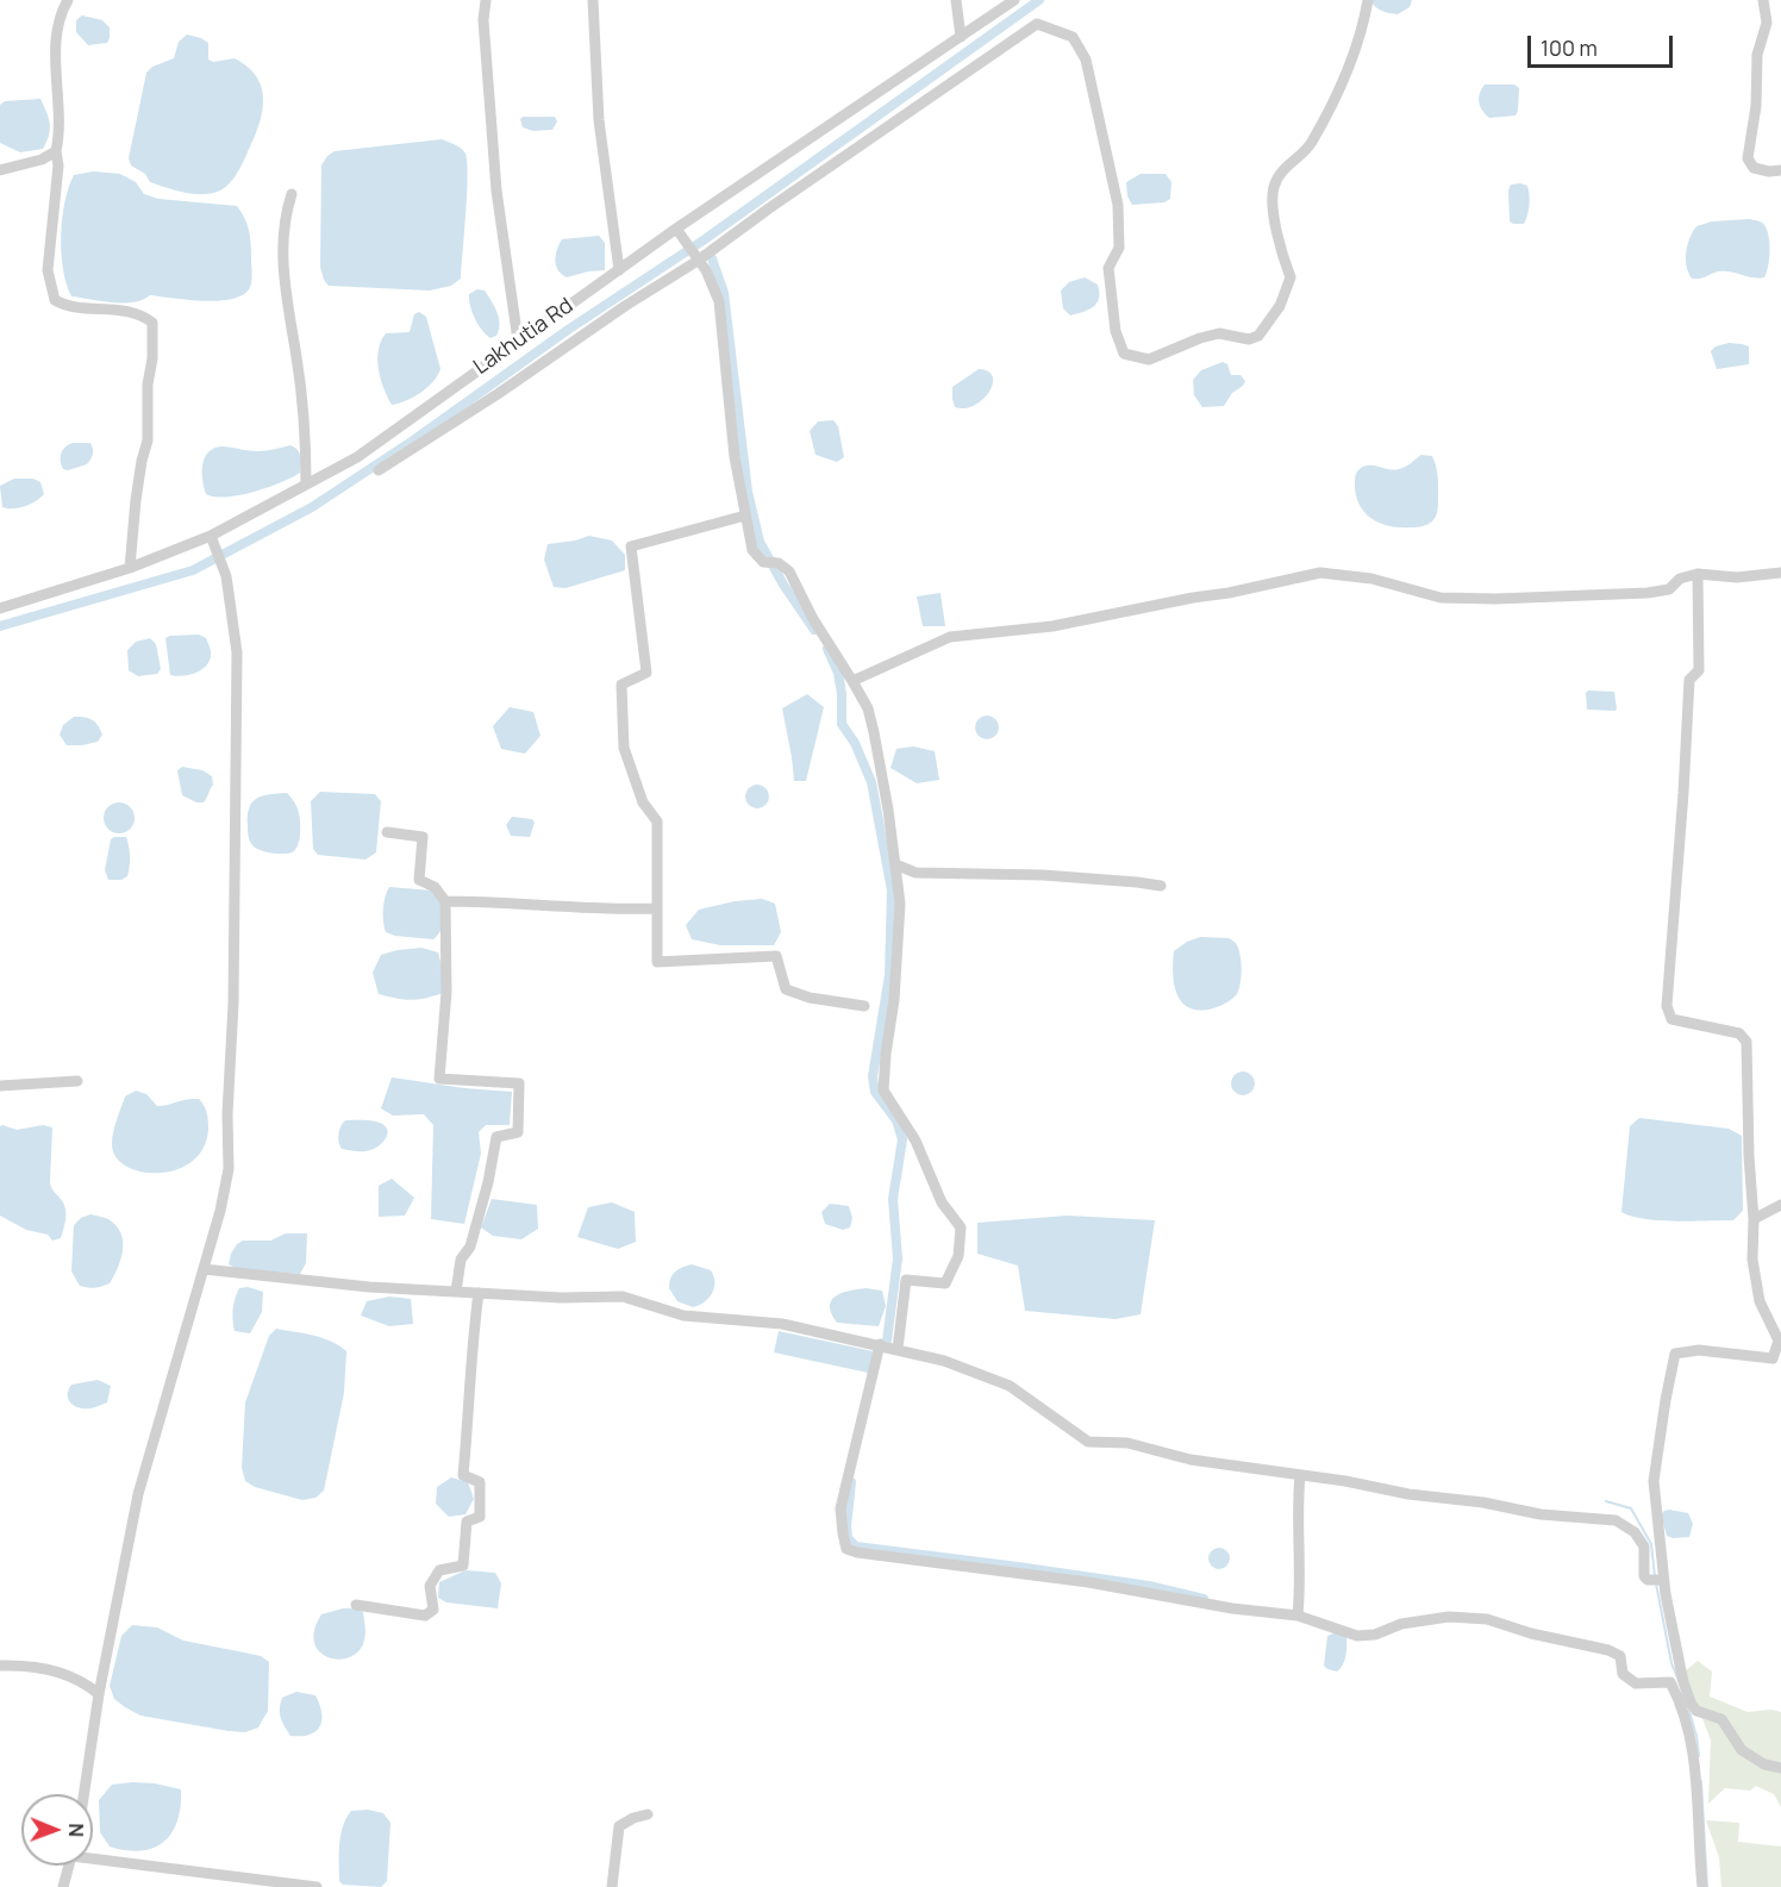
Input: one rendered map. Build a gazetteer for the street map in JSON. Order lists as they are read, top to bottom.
{
  "streets": {
    "street": ["Lakhutia Rd"]
  },
  "scale_bar": "100 m",
  "north": "right"
}
